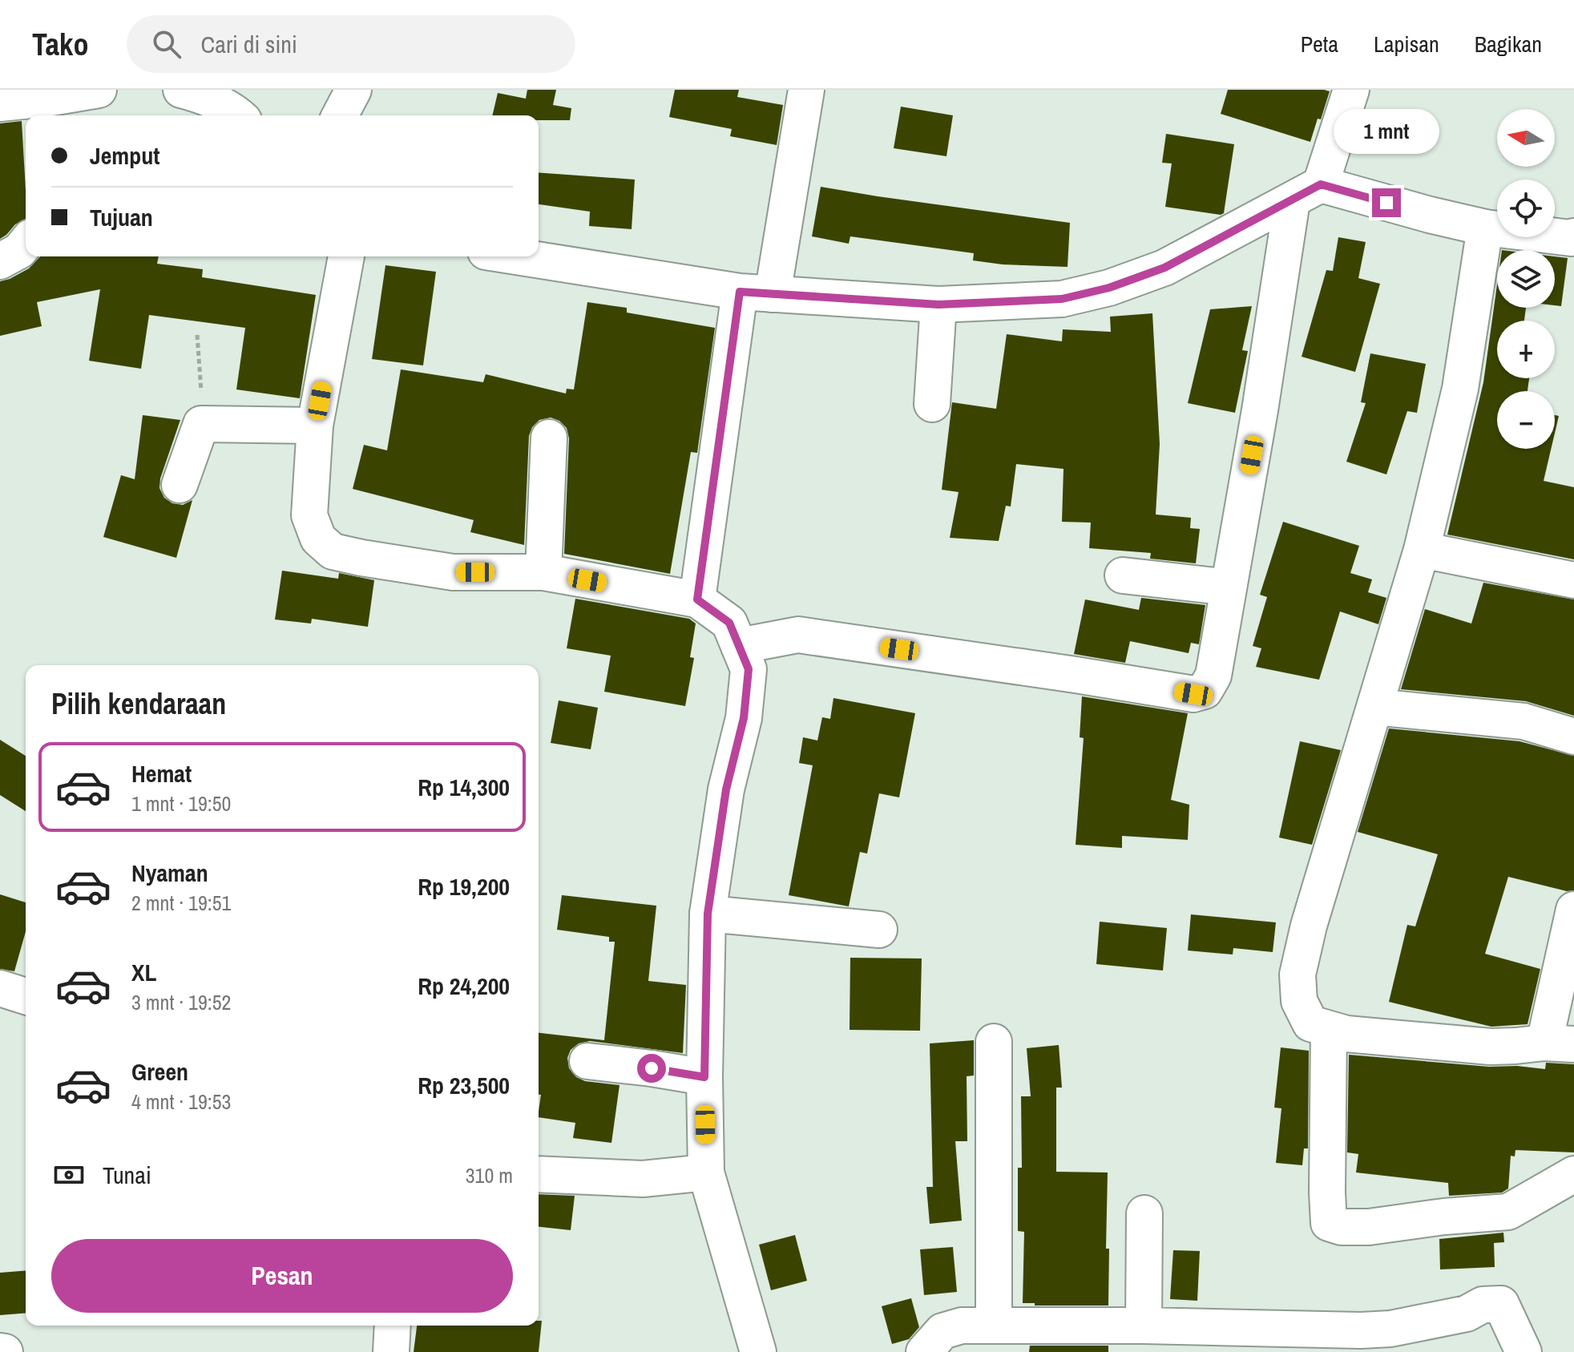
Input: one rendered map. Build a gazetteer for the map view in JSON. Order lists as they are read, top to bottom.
{
  "north": "left",
  "page": {
    "header": "Tako",
    "search": "Cari di sini",
    "nav": ["Peta", "Lapisan", "Bagikan"],
    "map_buttons": ["+", "−"],
    "bubble": "1 mnt",
    "banner": ["Jemput", "Tujuan"],
    "heading": "Pilih kendaraan",
    "list": [
      {
        "name": "Hemat",
        "note": "1 mnt · 19:50",
        "value": "Rp 14,300"
      },
      {
        "name": "Nyaman",
        "note": "2 mnt · 19:51",
        "value": "Rp 19,200"
      },
      {
        "name": "XL",
        "note": "3 mnt · 19:52",
        "value": "Rp 24,200"
      },
      {
        "name": "Green",
        "note": "4 mnt · 19:53",
        "value": "Rp 23,500"
      }
    ],
    "pay": ["Tunai", "310 m"],
    "buttons": "Pesan"
  }
}
